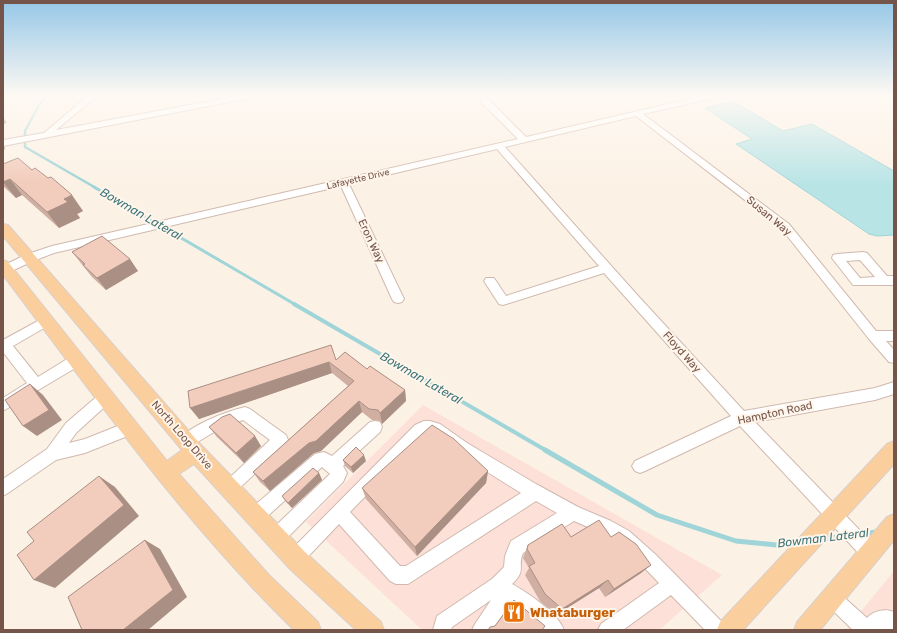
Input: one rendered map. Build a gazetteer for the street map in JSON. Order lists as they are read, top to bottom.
{
  "streets": {
    "main road": ["North Loop Drive"],
    "street": [
      "Lafayette Drive",
      "Susan Way",
      "Eron Way",
      "Floyd Way",
      "Hampton Road"
    ]
  },
  "crossings": [
    ["Lafayette Drive", "Eron Way"],
    ["Lafayette Drive", "Floyd Way"],
    ["Lafayette Drive", "North Loop Drive"],
    ["Floyd Way", "Hampton Road"]
  ],
  "water": ["Bowman Lateral"],
  "places": {
    "restaurant": ["Whataburger"]
  }
}
